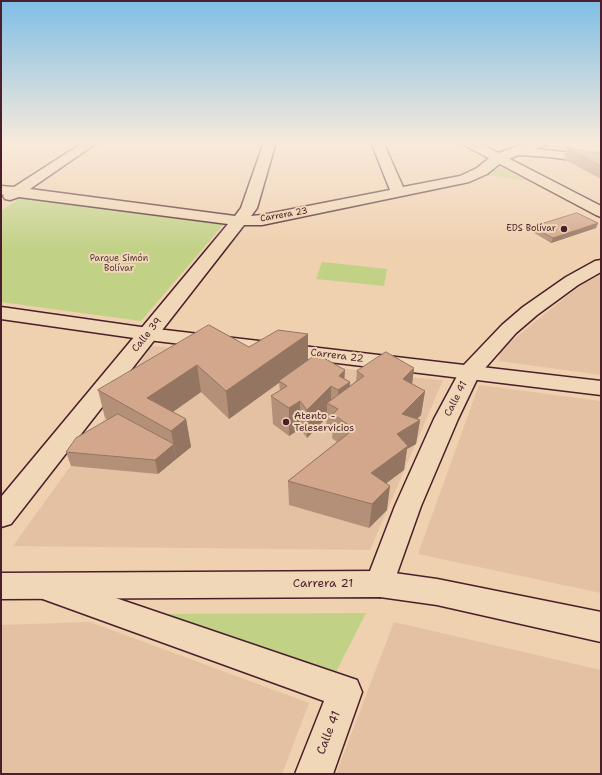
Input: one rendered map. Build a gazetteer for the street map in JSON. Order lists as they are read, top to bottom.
{
  "streets": {
    "street": [
      "Carrera 23",
      "Calle 39",
      "Carrera 22",
      "Calle 41",
      "Carrera 21"
    ]
  },
  "crossings": [
    ["Carrera 23", "Calle 39"],
    ["Calle 39", "Carrera 22"],
    ["Carrera 22", "Calle 41"],
    ["Calle 41", "Carrera 21"]
  ],
  "parks": ["Parque Simón Bolívar"],
  "places": ["EDS Bolívar", "Atento - Teleservicios"]
}
